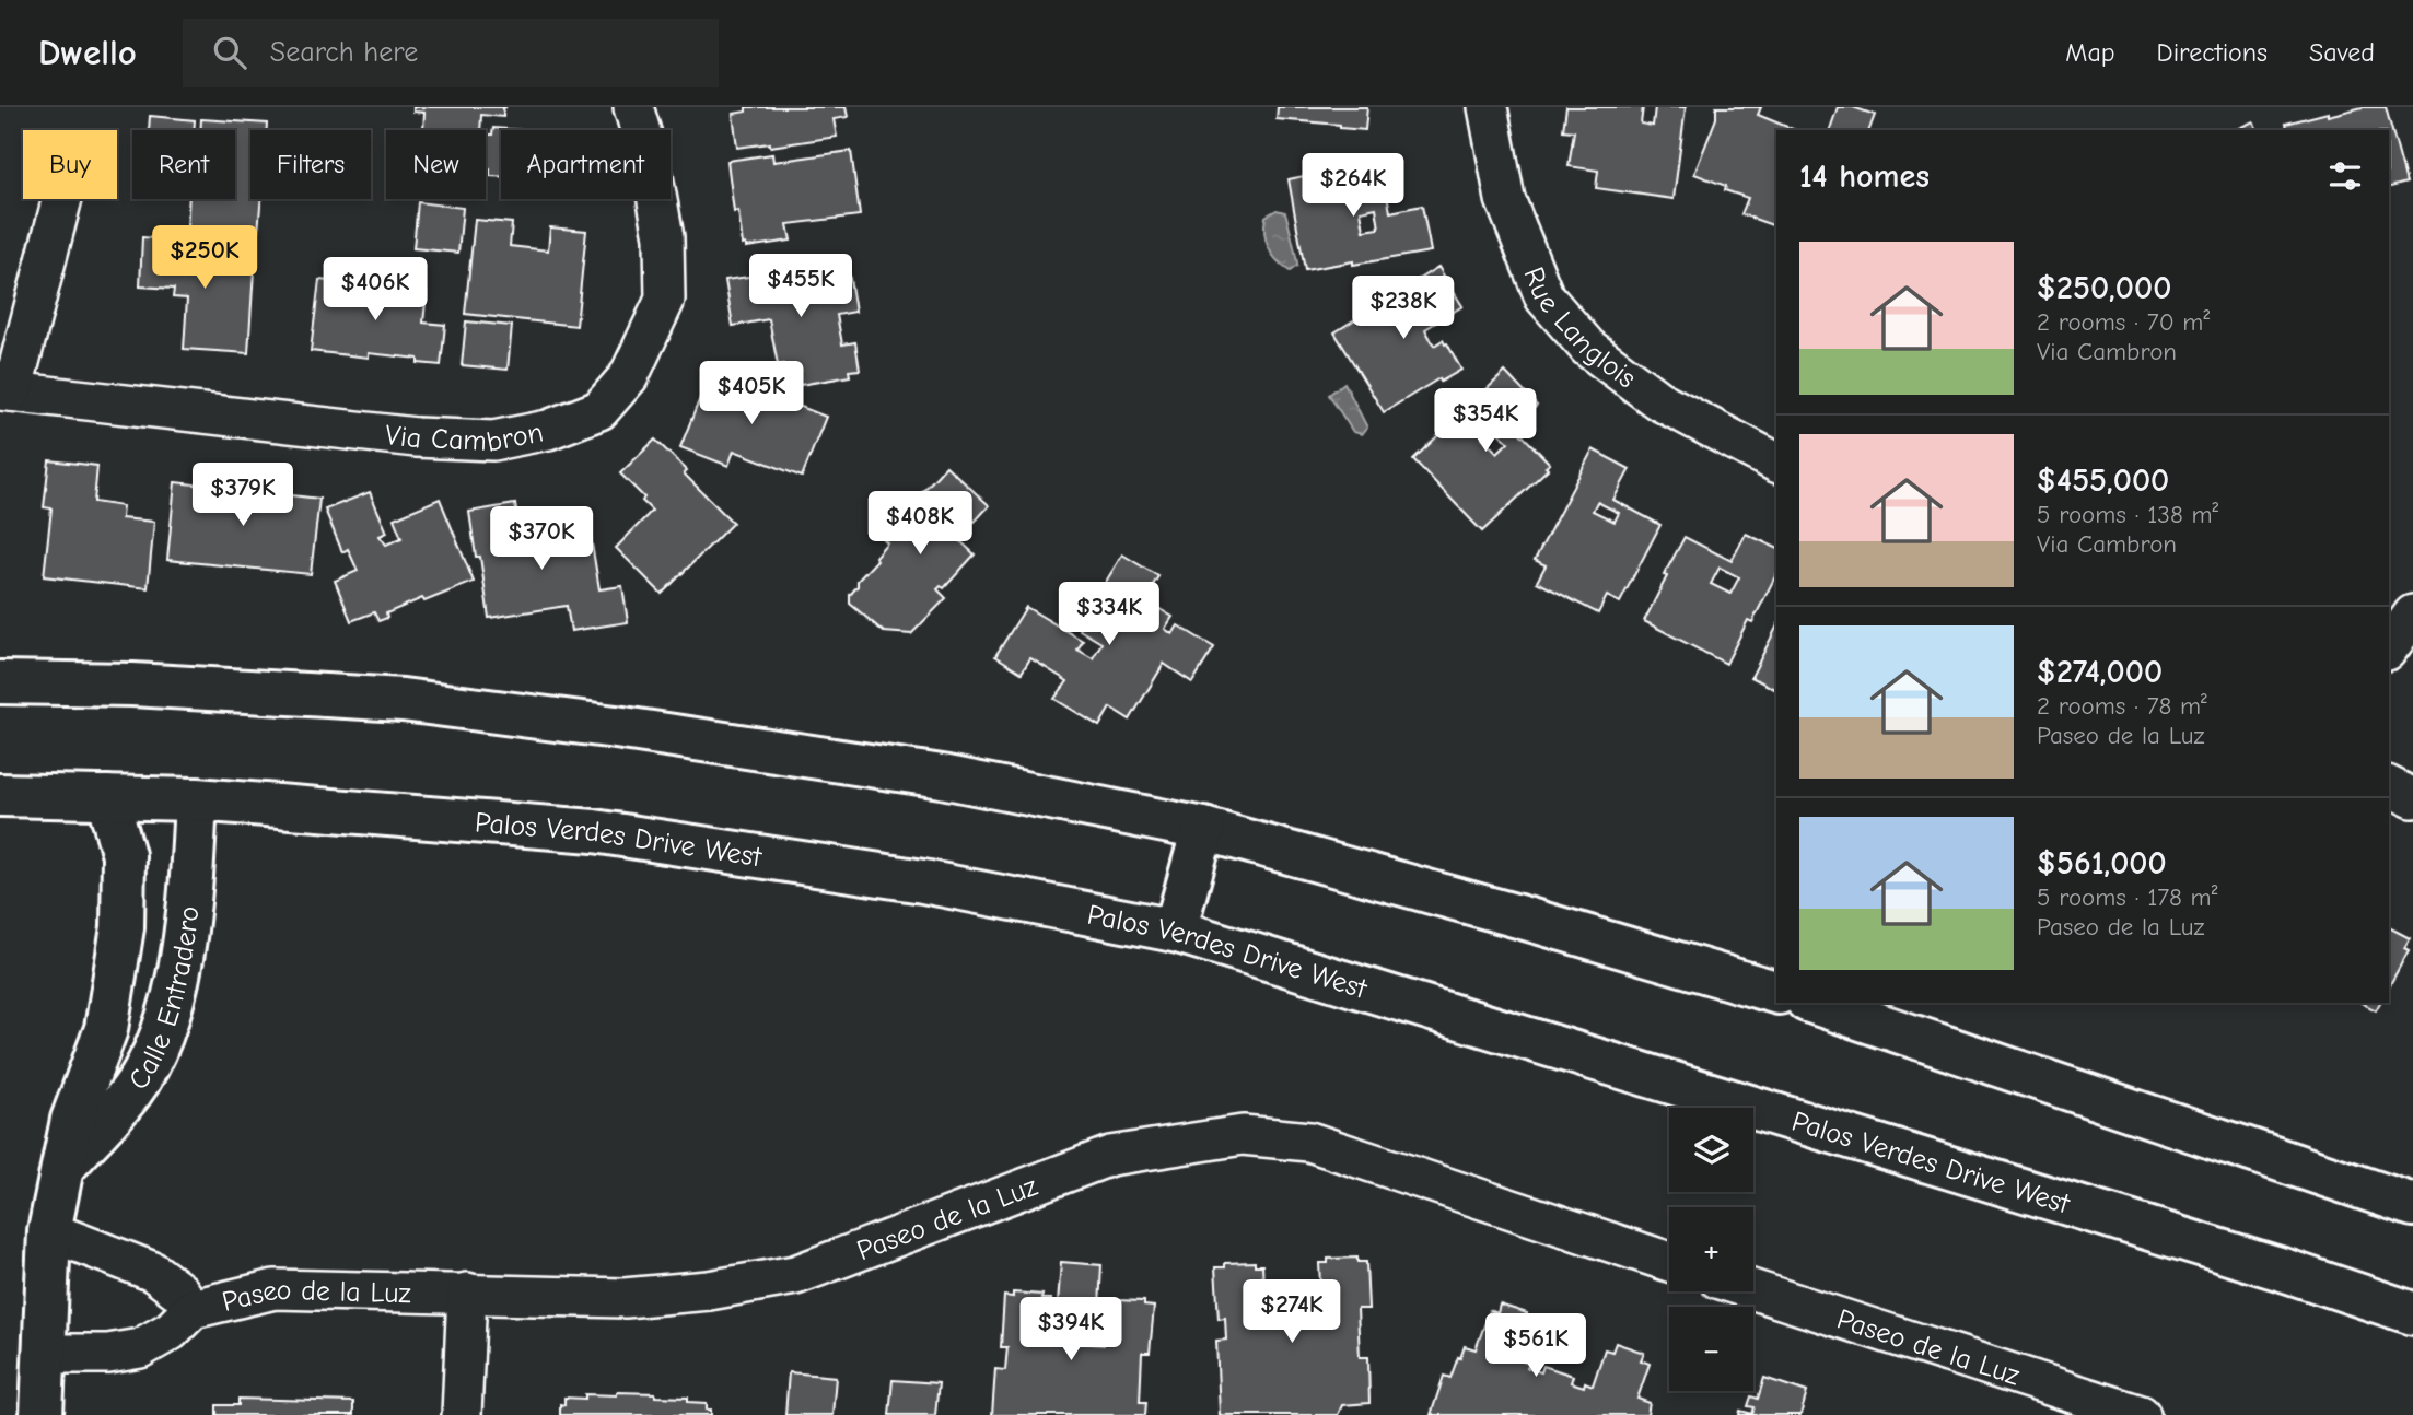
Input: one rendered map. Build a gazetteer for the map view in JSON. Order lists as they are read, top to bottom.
{
  "streets": {
    "main road": ["Palos Verdes Drive West", "Calle Entradero"],
    "street": ["Rue Langlois", "Via Cambron", "Paseo de la Luz"]
  },
  "crossings": [
    ["Palos Verdes Drive West", "Calle Entradero"],
    ["Calle Entradero", "Paseo de la Luz"]
  ],
  "page": {
    "header": "Dwello",
    "search": "Search here",
    "nav": ["Map", "Directions", "Saved"],
    "chip": [
      "Buy",
      "Rent",
      "Filters",
      "New",
      "Apartment"
    ],
    "heading": "14 homes",
    "price": [
      "$264K",
      "$250K",
      "$455K",
      "$406K",
      "$238K",
      "$405K",
      "$354K",
      "$379K",
      "$408K",
      "$370K",
      "$334K",
      "$274K",
      "$394K",
      "$561K"
    ],
    "list": [
      {
        "name": "$250,000",
        "note": "2 rooms · 70 m² · Via Cambron"
      },
      {
        "name": "$455,000",
        "note": "5 rooms · 138 m² · Via Cambron"
      },
      {
        "name": "$274,000",
        "note": "2 rooms · 78 m² · Paseo de la Luz"
      },
      {
        "name": "$561,000",
        "note": "5 rooms · 178 m² · Paseo de la Luz"
      }
    ],
    "map_buttons": ["+", "−"]
  }
}
